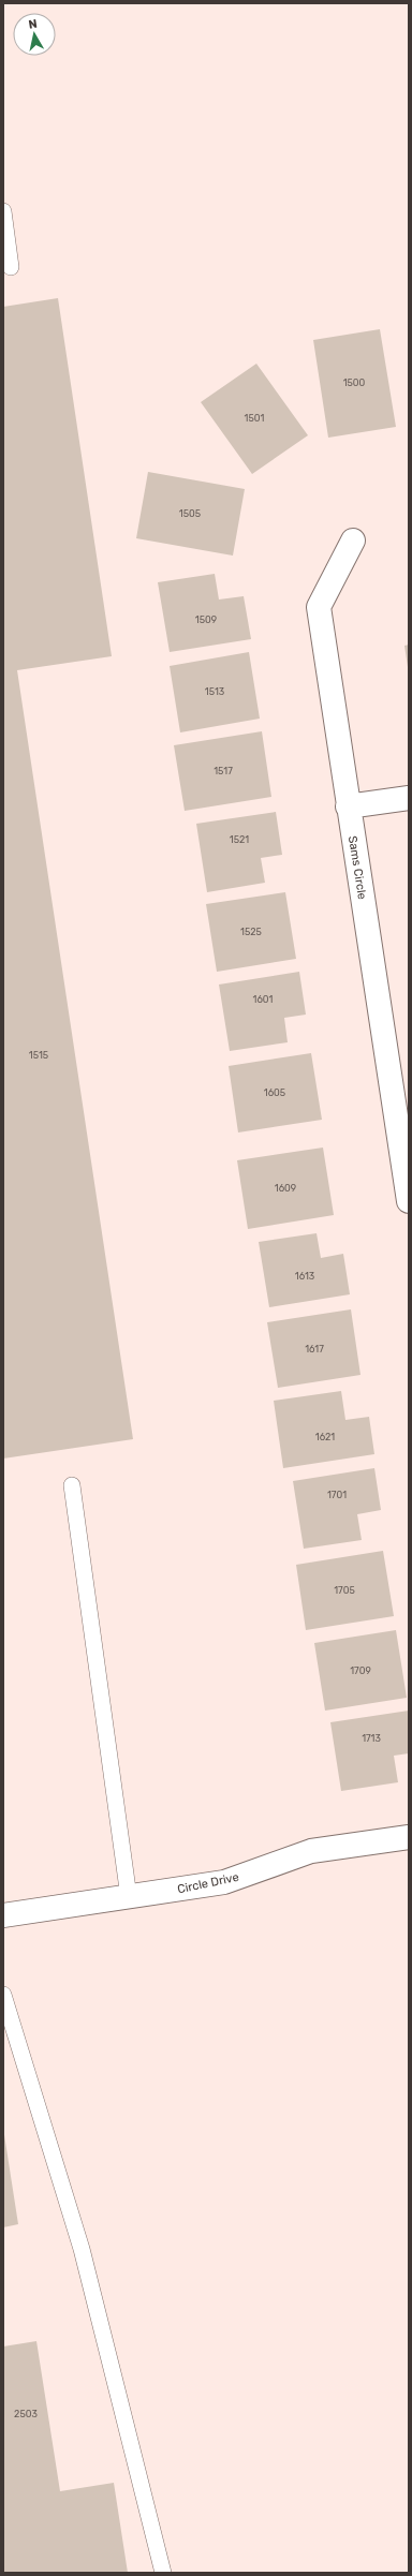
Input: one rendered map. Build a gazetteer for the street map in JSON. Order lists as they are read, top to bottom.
{
  "streets": {
    "street": ["Sams Circle", "Circle Drive"]
  },
  "house_numbers": [
    "1500",
    "1501",
    "1505",
    "1509",
    "1513",
    "1517",
    "1521",
    "1525",
    "1601",
    "1515",
    "1605",
    "1609",
    "1613",
    "1617",
    "1621",
    "1701",
    "1705",
    "1709",
    "1713",
    "2503"
  ],
  "north": "top"
}
